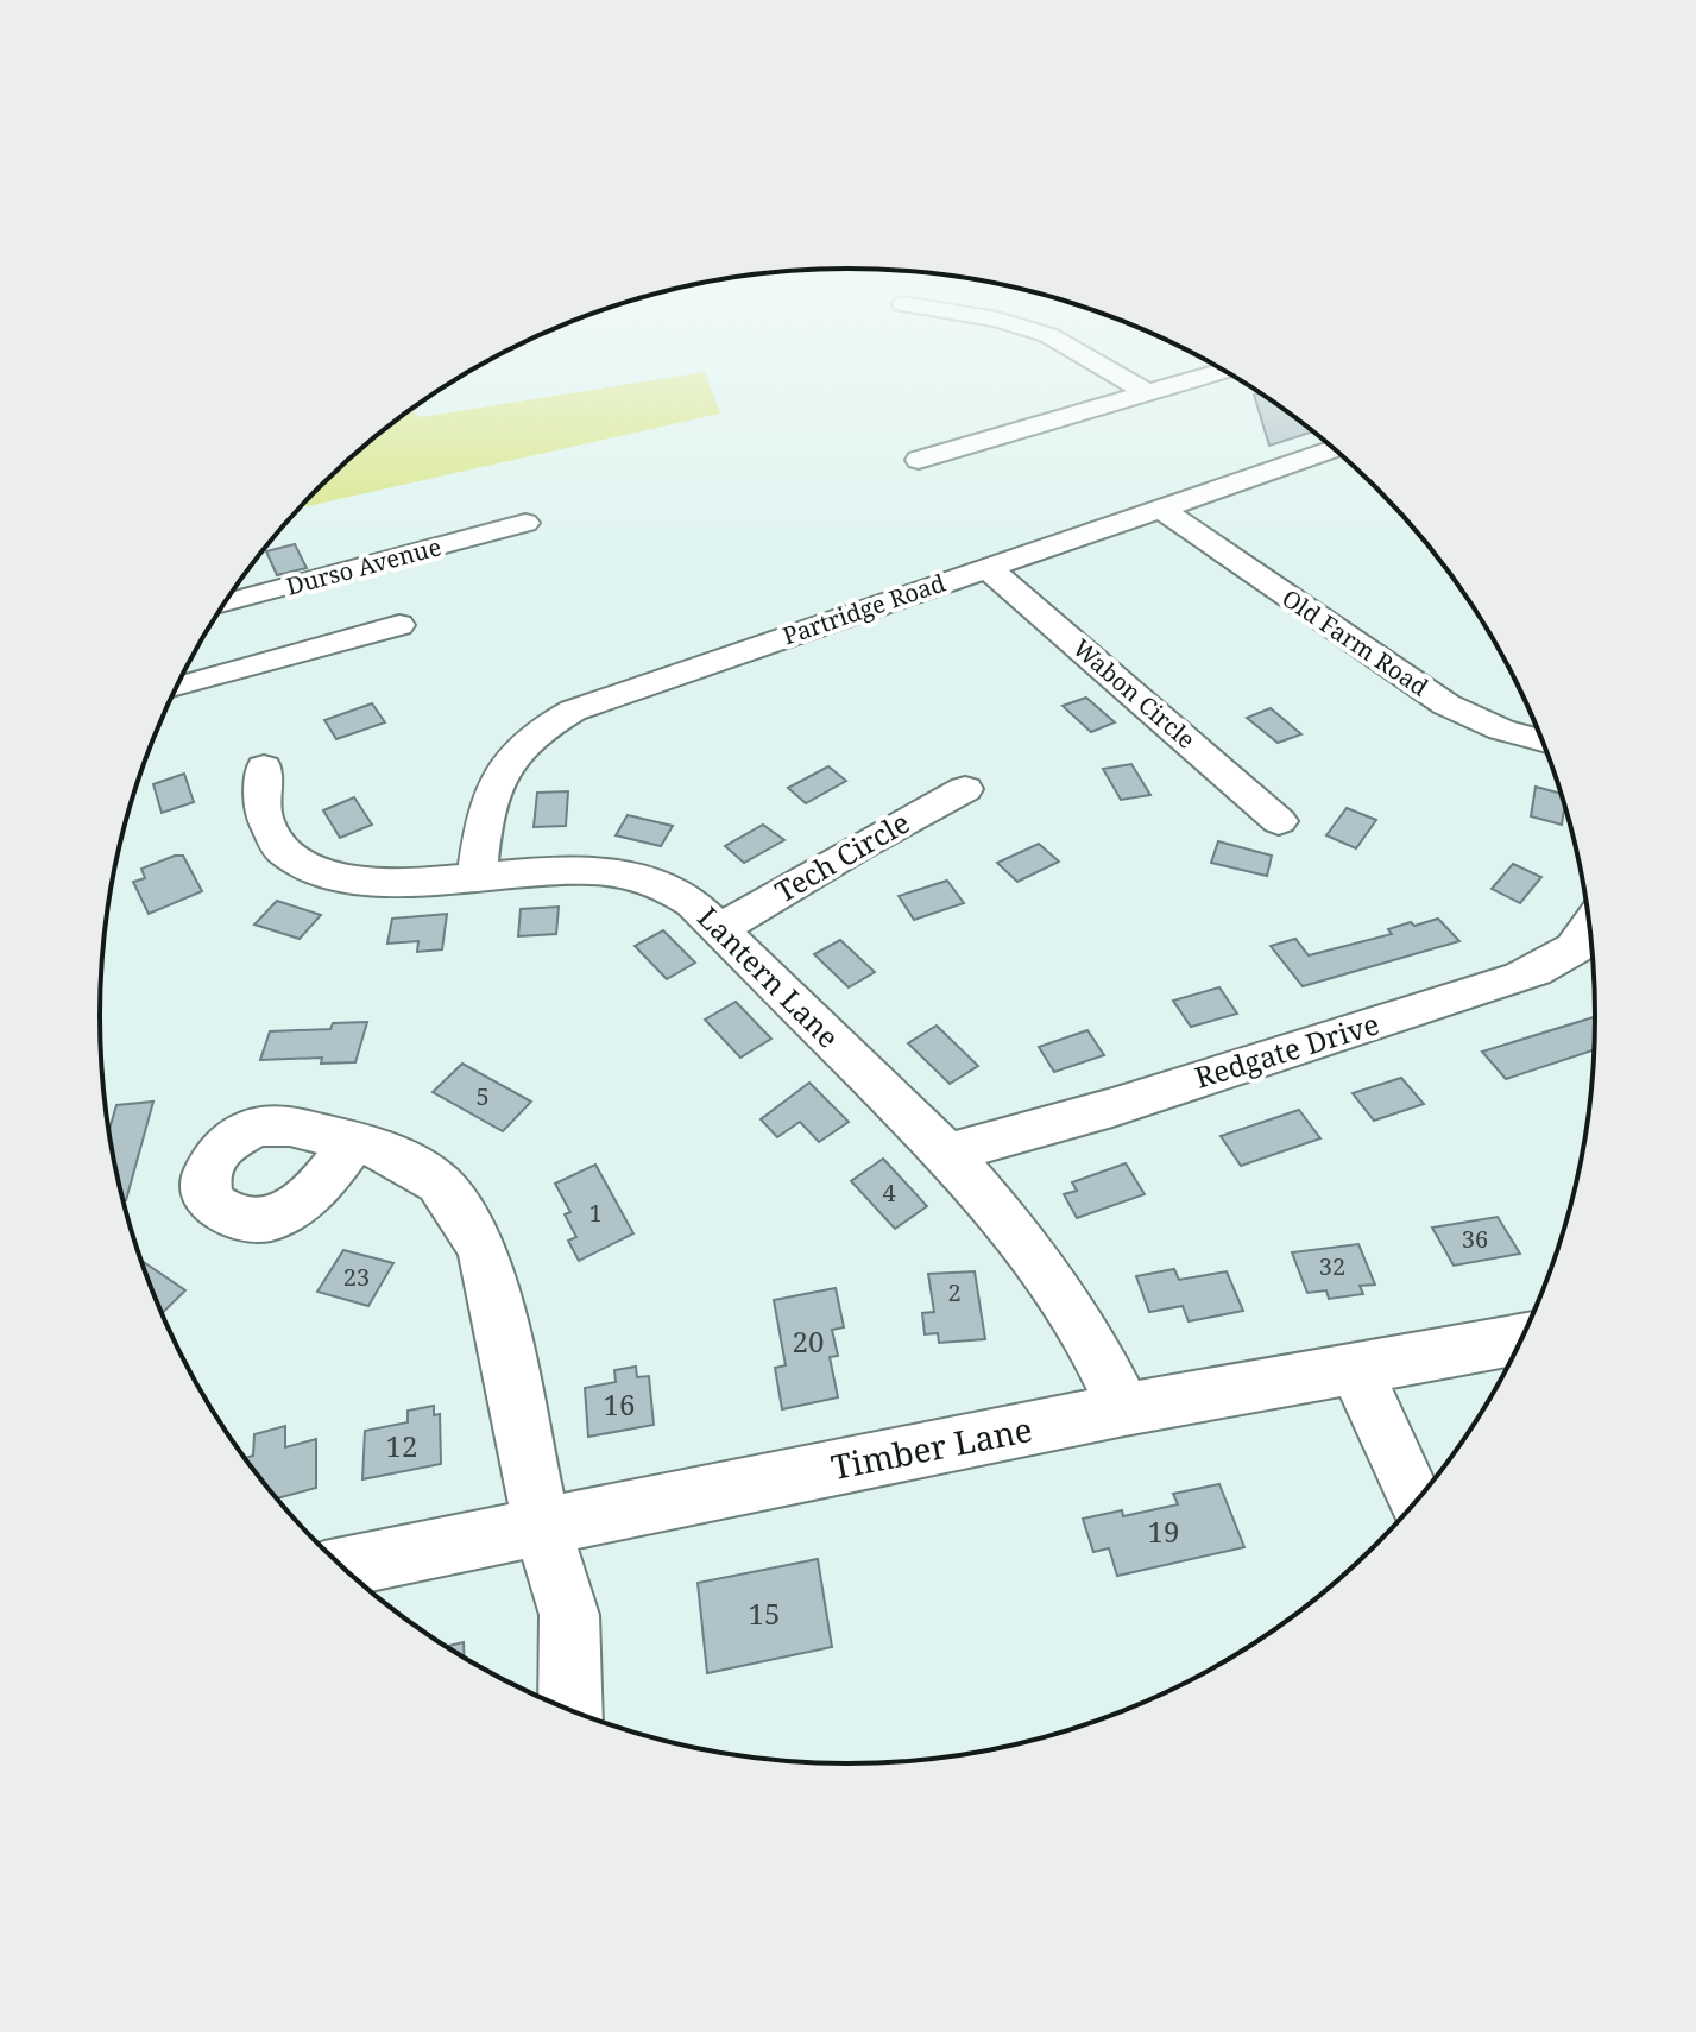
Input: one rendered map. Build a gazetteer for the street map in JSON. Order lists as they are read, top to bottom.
{
  "streets": {
    "street": [
      "Durso Avenue",
      "Partridge Road",
      "Old Farm Road",
      "Wabon Circle",
      "Tech Circle",
      "Lantern Lane",
      "Redgate Drive",
      "Timber Lane"
    ]
  },
  "crossings": [
    ["Partridge Road", "Old Farm Road"],
    ["Partridge Road", "Wabon Circle"],
    ["Partridge Road", "Lantern Lane"],
    ["Tech Circle", "Lantern Lane"],
    ["Lantern Lane", "Redgate Drive"],
    ["Lantern Lane", "Timber Lane"]
  ],
  "house_numbers": [
    "5",
    "4",
    "1",
    "36",
    "32",
    "23",
    "2",
    "20",
    "16",
    "12",
    "19",
    "15"
  ]
}
